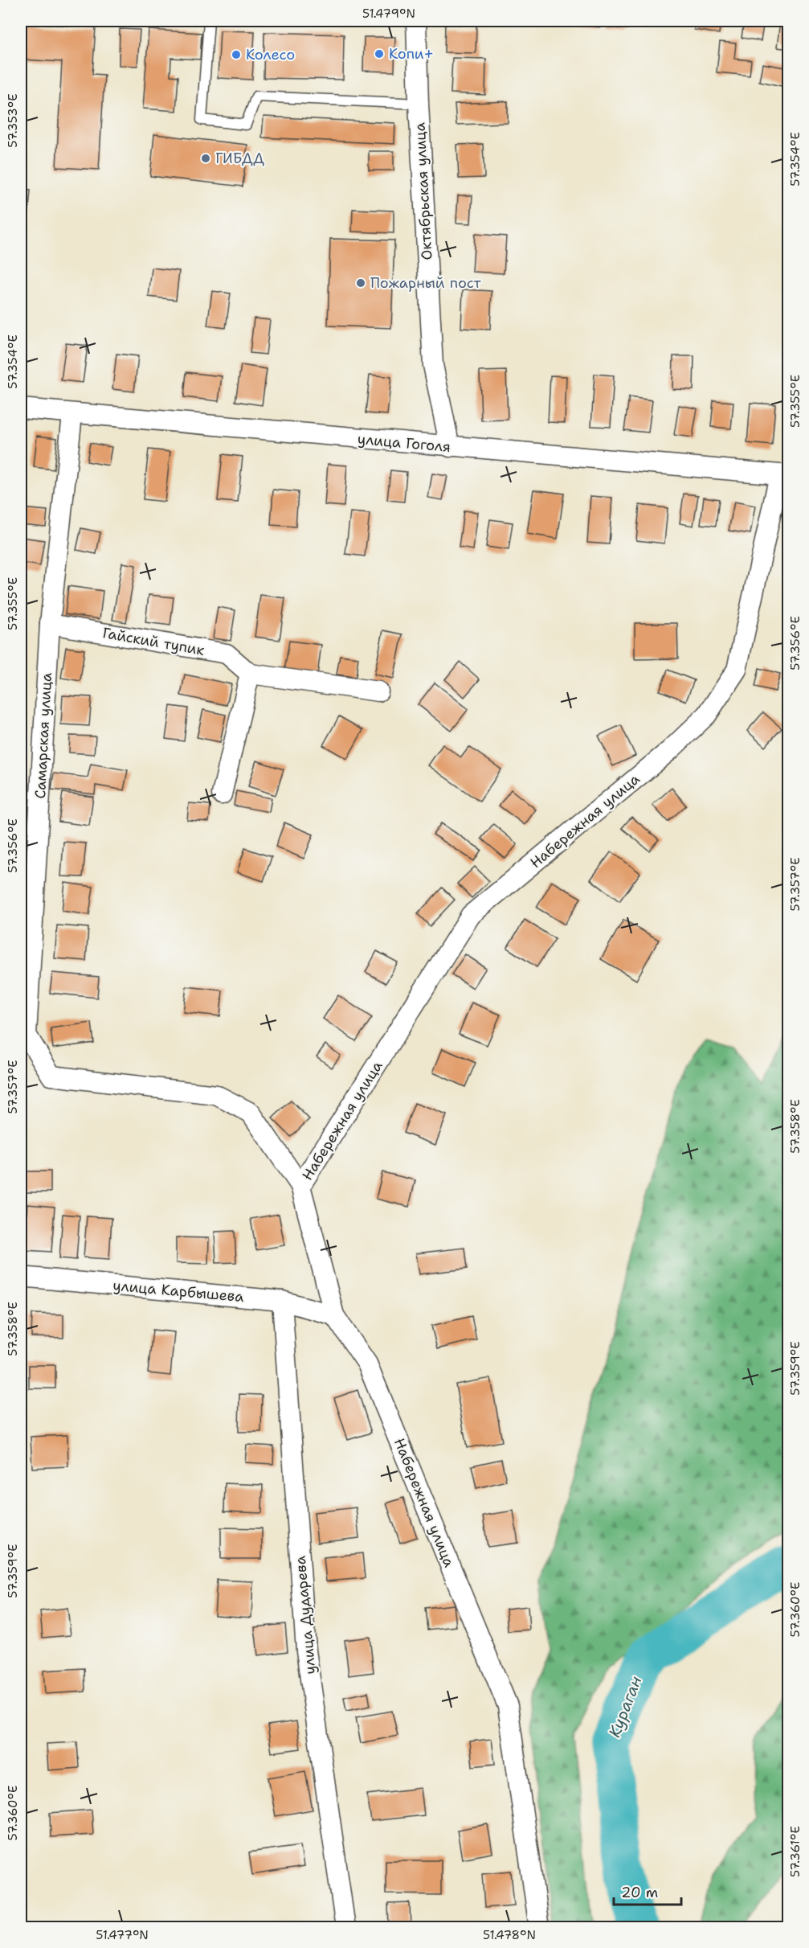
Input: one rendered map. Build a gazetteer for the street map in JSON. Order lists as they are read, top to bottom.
{
  "streets": {
    "street": [
      "Октябрьская улица",
      "улица Гоголя",
      "Гайский тупик",
      "Самарская улица",
      "Набережная улица",
      "улица Карбышева",
      "улица Дударева"
    ]
  },
  "crossings": [
    ["Октябрьская улица", "улица Гоголя"],
    ["улица Гоголя", "Самарская улица"],
    ["улица Гоголя", "Набережная улица"],
    ["Гайский тупик", "Самарская улица"],
    ["Самарская улица", "Набережная улица"],
    ["Набережная улица", "улица Карбышева"],
    ["улица Карбышева", "улица Дударева"]
  ],
  "water": ["Кураган"],
  "places": [
    "Копи+",
    "Колесо",
    "ГИБДД",
    "Пожарный пост"
  ],
  "scale_bar": "20 m",
  "coordinates": [
    "51.479°N",
    "57.353°E",
    "57.354°E",
    "57.355°E",
    "57.356°E",
    "57.357°E",
    "57.358°E",
    "57.359°E",
    "57.360°E",
    "57.361°E",
    "51.477°N",
    "51.478°N"
  ]
}
